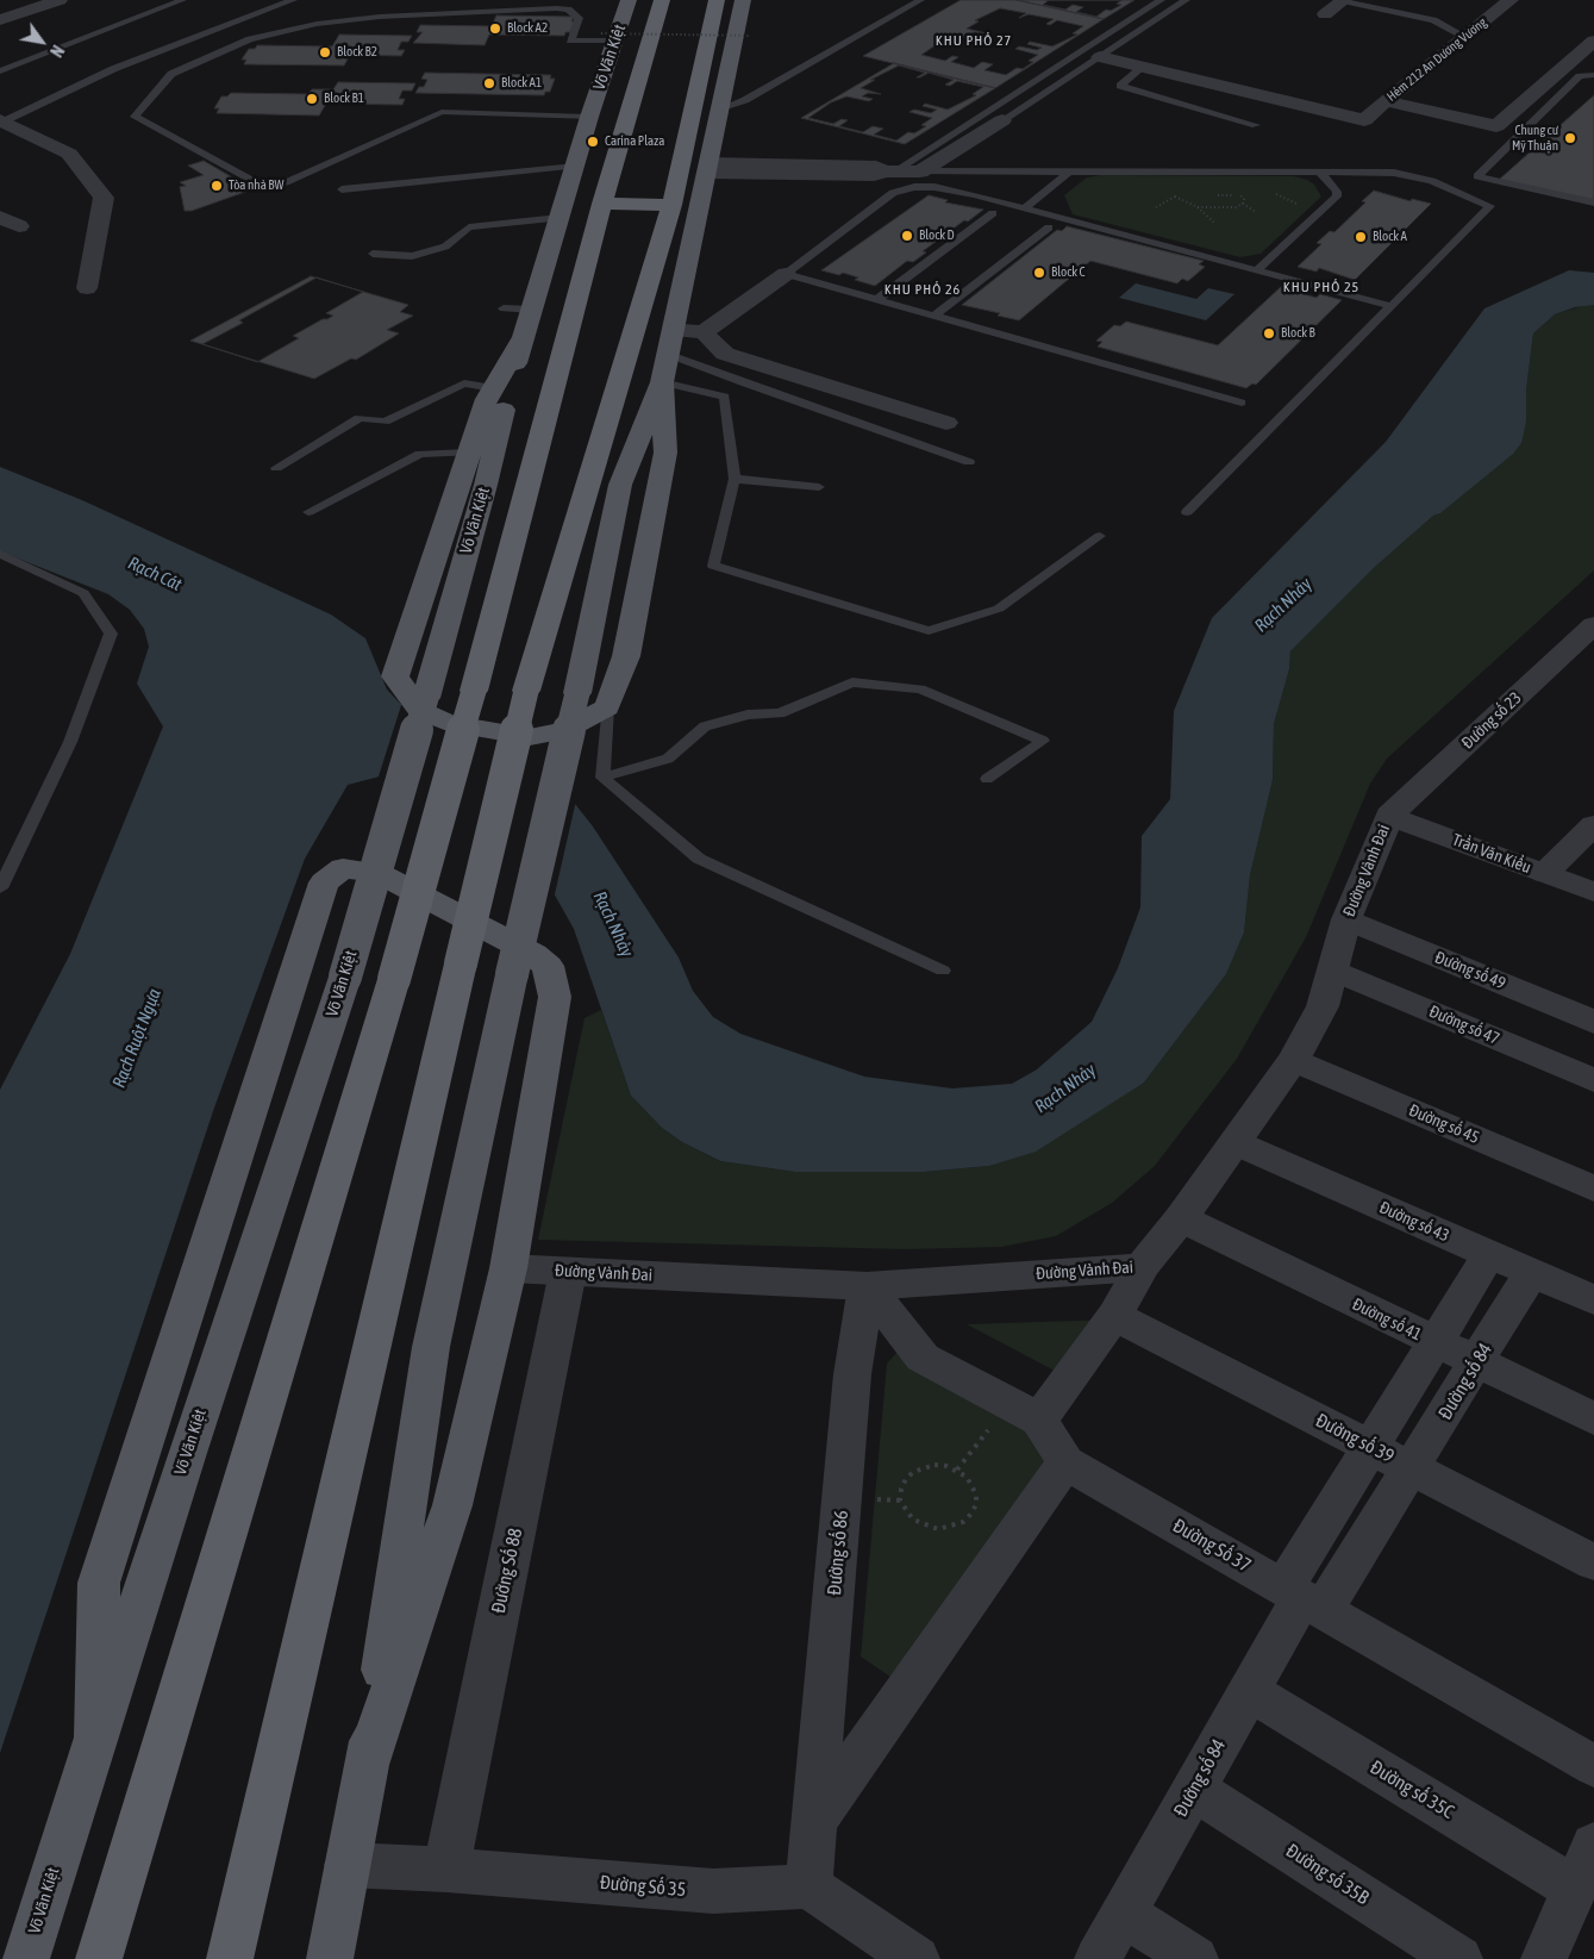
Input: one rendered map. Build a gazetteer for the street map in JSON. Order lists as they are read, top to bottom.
{
  "streets": {
    "highway": ["Võ Văn Kiệt"],
    "street": [
      "Hẻm 212 An Dương Vương",
      "Đường số 23",
      "Trần Văn Kiểu",
      "Đường Vành Đai",
      "Đường số 49",
      "Đường số 47",
      "Đường số 45",
      "Đường số 43",
      "Đường số 41",
      "Đường số 84",
      "Đường số 39",
      "Đường Số 37",
      "Đường số 86",
      "Đường Số 88",
      "Đường số 35C",
      "Đường số 35B",
      "Đường Số 35"
    ]
  },
  "crossings": [
    ["Đường số 23", "Trần Văn Kiểu"],
    ["Đường số 23", "Đường Vành Đai"],
    ["Trần Văn Kiểu", "Đường Vành Đai"],
    ["Đường Vành Đai", "Đường số 49"],
    ["Đường Vành Đai", "Đường số 47"],
    ["Đường Vành Đai", "Đường số 45"],
    ["Đường Vành Đai", "Đường số 43"],
    ["Đường Vành Đai", "Đường số 41"],
    ["Đường Vành Đai", "Đường số 86"],
    ["Đường Vành Đai", "Đường Số 88"],
    ["Đường số 43", "Đường số 84"],
    ["Đường số 41", "Đường số 84"],
    ["Đường số 84", "Đường số 39"],
    ["Đường số 84", "Đường Số 37"],
    ["Đường số 84", "Đường số 35C"],
    ["Đường số 84", "Đường số 35B"],
    ["Đường Số 37", "Đường số 86"],
    ["Đường số 86", "Đường Số 35"],
    ["Đường Số 88", "Đường Số 35"]
  ],
  "districts": ["KHU PHỐ 27", "KHU PHỐ 25", "KHU PHỐ 26"],
  "water": ["Rạch Cát", "Rạch Nhảy", "Rạch Ruột Ngựa"],
  "places": [
    "Block A2",
    "Block B2",
    "Block A1",
    "Block B1",
    "Chung cư Mỹ Thuận",
    "Carina Plaza",
    "Tòa nhà BW",
    "Block D",
    "Block A",
    "Block C",
    "Block B"
  ],
  "north": "bottom right"
}
